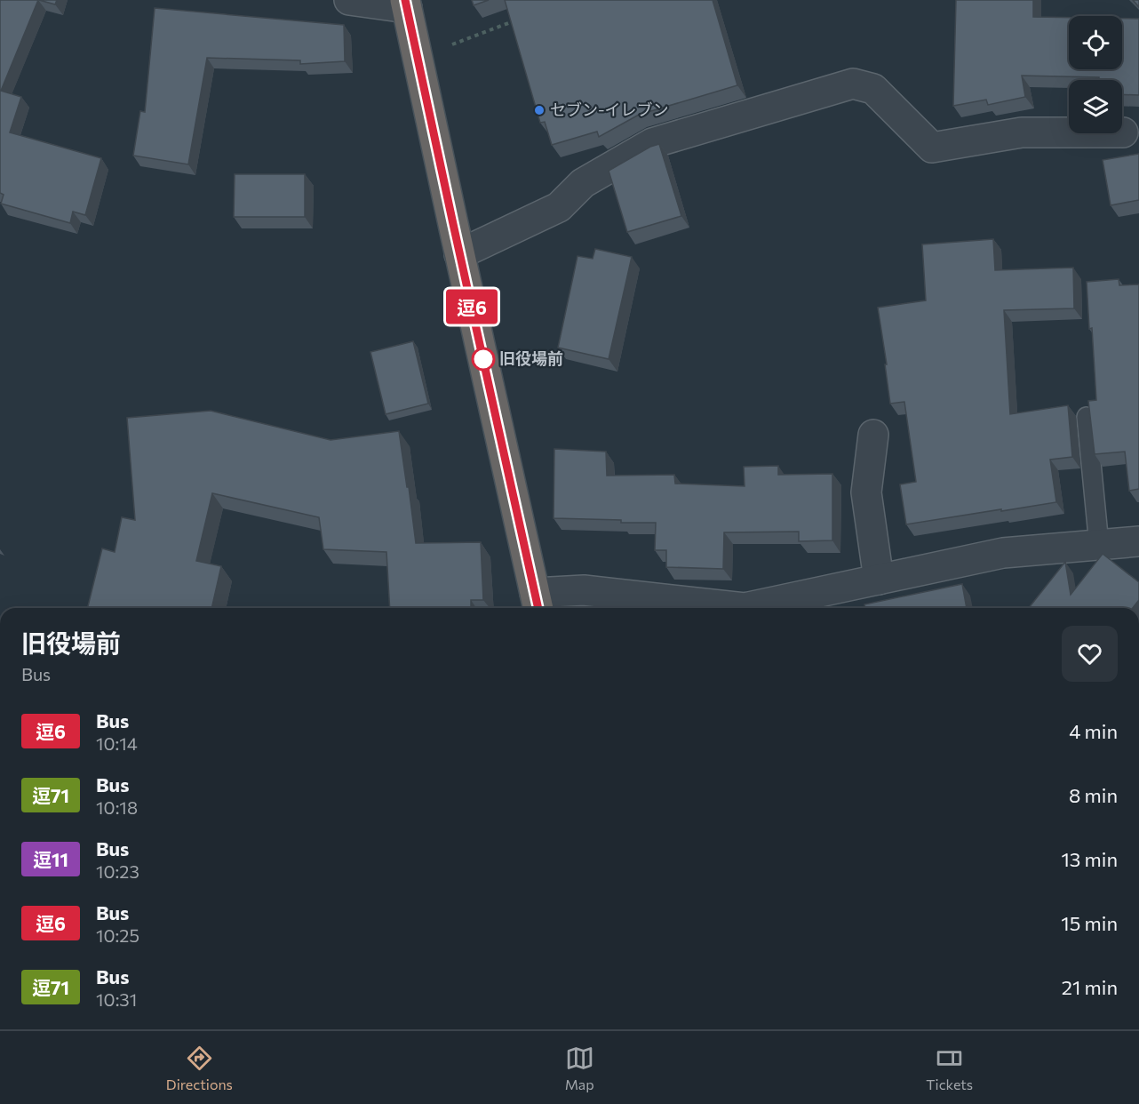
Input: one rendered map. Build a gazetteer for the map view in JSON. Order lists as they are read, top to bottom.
{
  "places": ["セブン-イレブン", "旧役場前"],
  "lines": ["bus line 逗6"],
  "page": {
    "on_map": "逗6",
    "heading": ["旧役場前", "Bus"],
    "list": [
      {
        "mark": "逗6",
        "name": "Bus",
        "note": "10:14",
        "value": "4 min"
      },
      {
        "mark": "逗71",
        "name": "Bus",
        "note": "10:18",
        "value": "8 min"
      },
      {
        "mark": "逗11",
        "name": "Bus",
        "note": "10:23",
        "value": "13 min"
      },
      {
        "mark": "逗6",
        "name": "Bus",
        "note": "10:25",
        "value": "15 min"
      },
      {
        "mark": "逗71",
        "name": "Bus",
        "note": "10:31",
        "value": "21 min"
      }
    ],
    "tabs": ["Directions", "Map", "Tickets"]
  }
}
